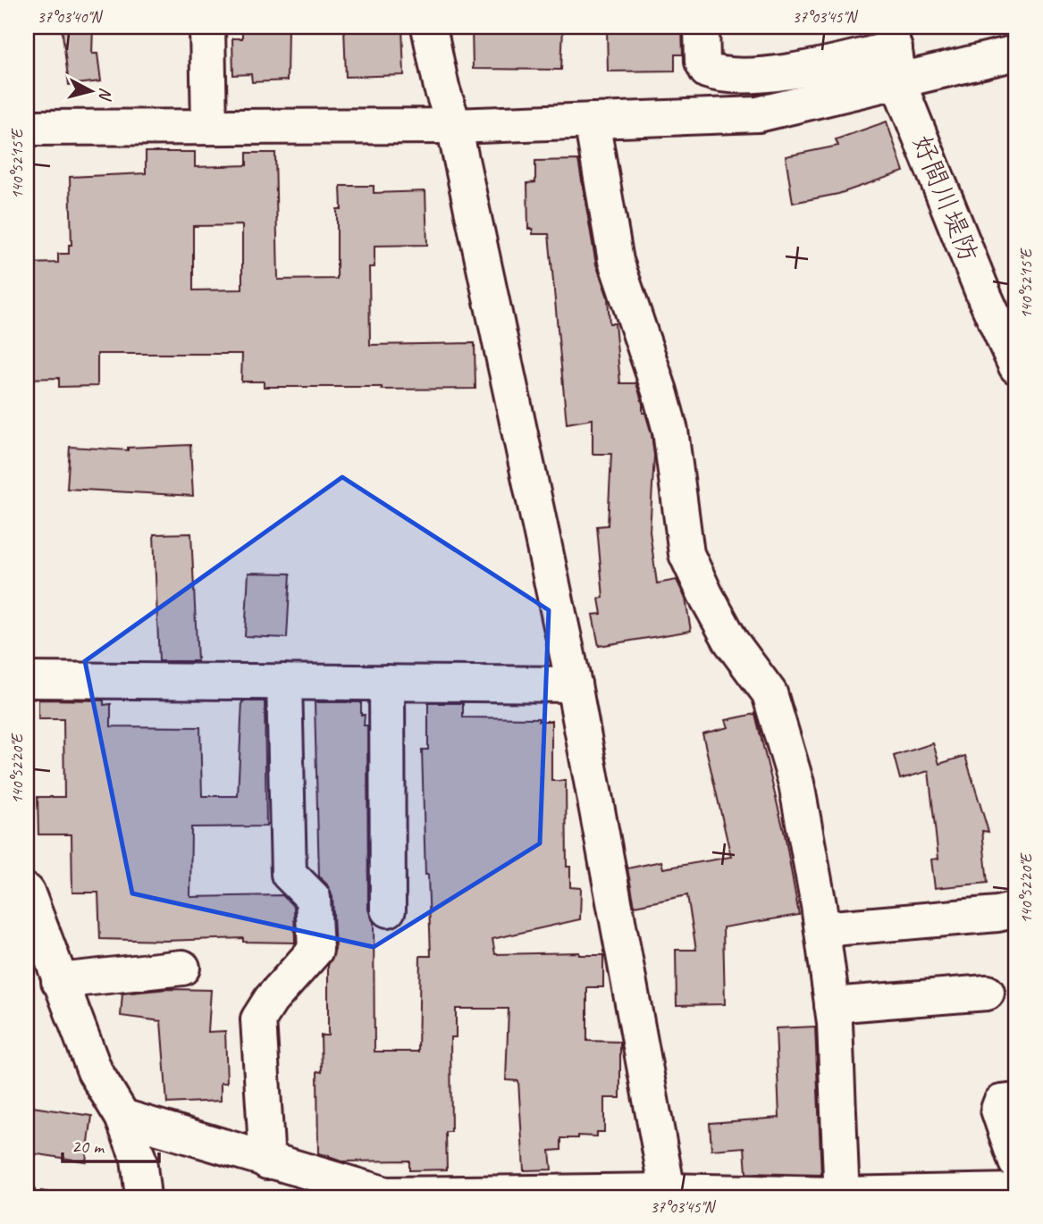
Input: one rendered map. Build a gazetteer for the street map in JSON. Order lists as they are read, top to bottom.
{
  "streets": {
    "street": ["好間川堤防"]
  },
  "scale_bar": "20 m",
  "north": "right",
  "coordinates": [
    "37°03'40\"N",
    "37°03'45\"N",
    "140°52'15\"E",
    "140°52'20\"E"
  ]
}
